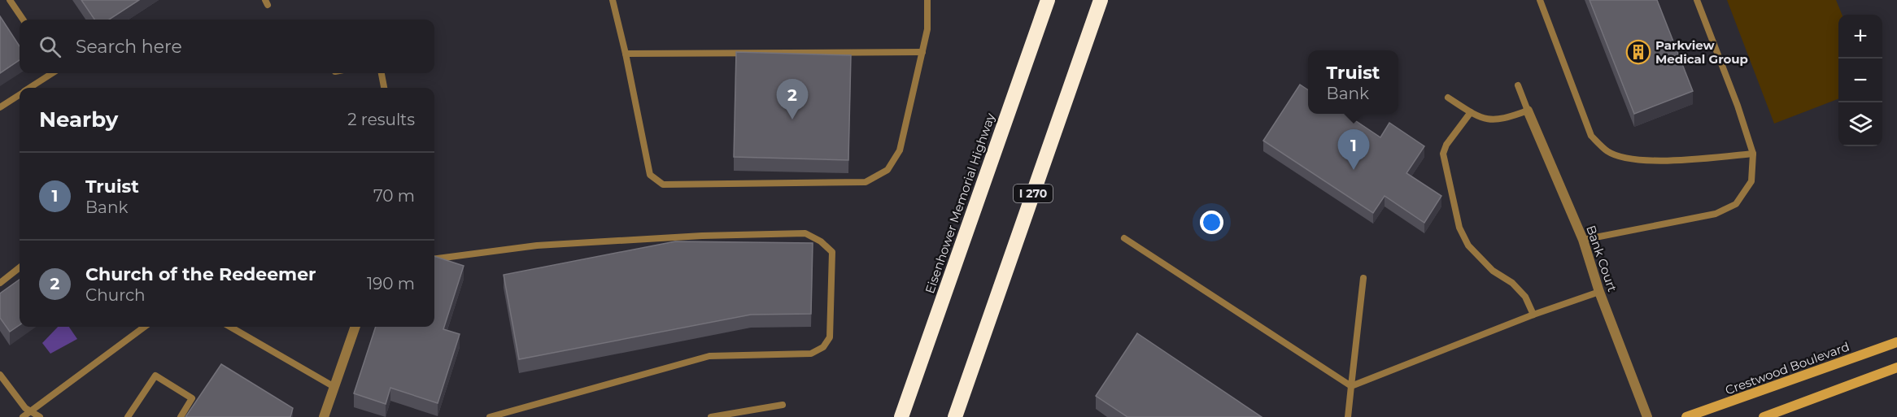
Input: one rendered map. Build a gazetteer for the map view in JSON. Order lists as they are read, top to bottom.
{
  "streets": {
    "highway": ["I 270", "Eisenhower Memorial Highway"],
    "main road": ["Crestwood Boulevard"],
    "street": ["Bank Court"]
  },
  "places": {
    "building": ["Parkview Medical Group"]
  },
  "page": {
    "map_buttons": ["+", "−"],
    "search": "Search here",
    "popup": ["Truist", "Bank"],
    "pins": ["2", "1"],
    "heading": ["Nearby", "2 results"],
    "list": [
      {
        "mark": "1",
        "name": "Truist",
        "note": "Bank",
        "value": "70 m"
      },
      {
        "mark": "2",
        "name": "Church of the Redeemer",
        "note": "Church",
        "value": "190 m"
      }
    ]
  }
}
